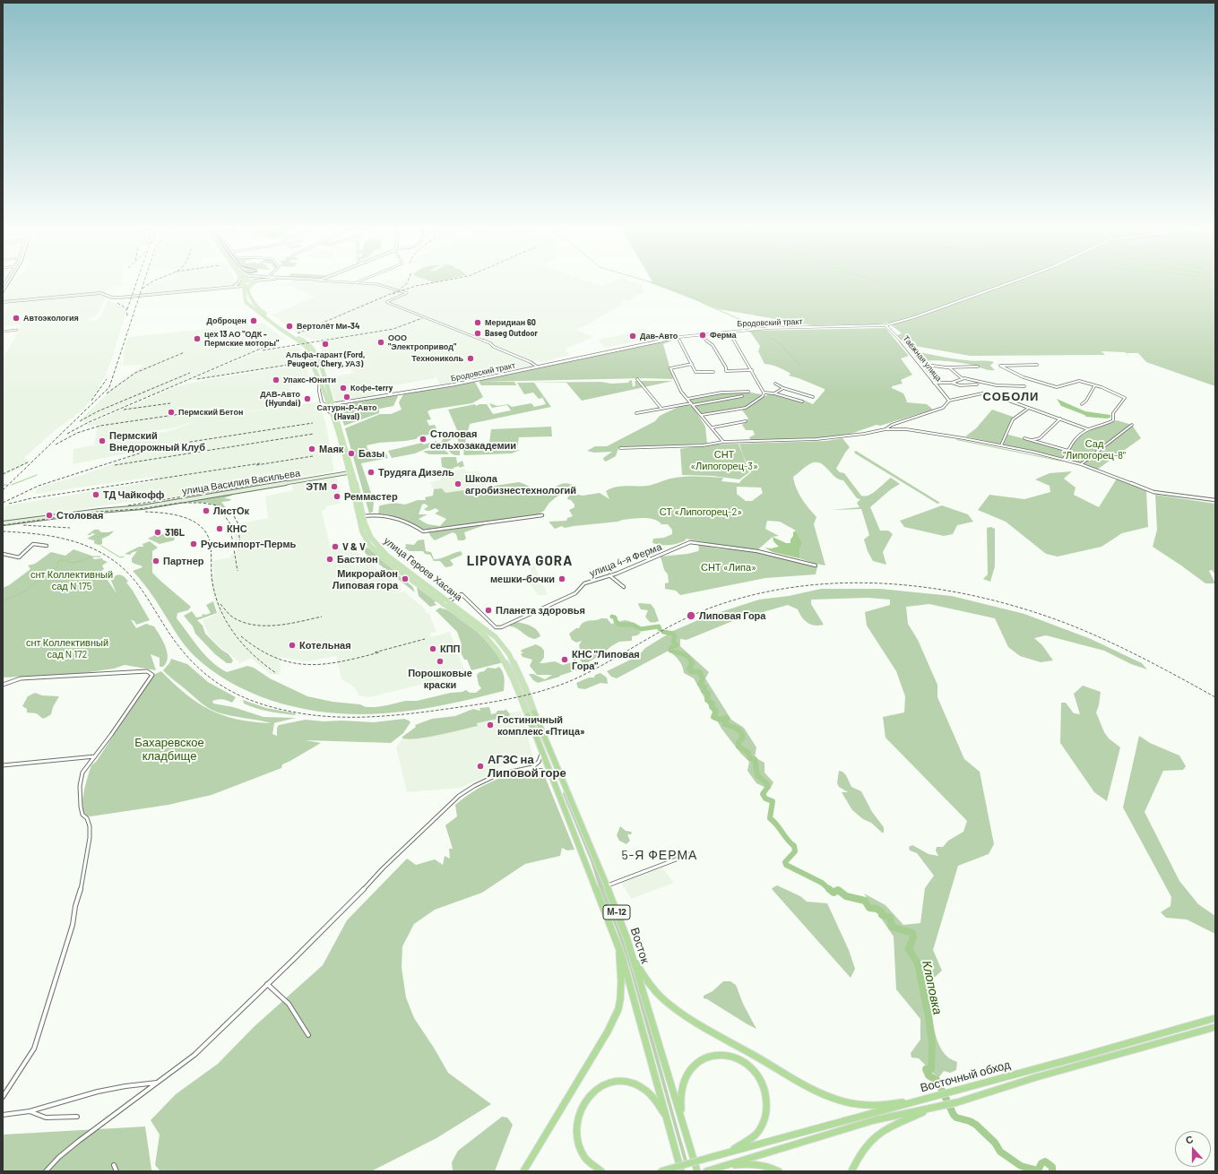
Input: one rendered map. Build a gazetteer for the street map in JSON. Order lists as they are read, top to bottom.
{
  "streets": {
    "highway": ["М-12", "Восток", "Восточный обход"],
    "main road": ["улица Василия Васильева", "улица Героев Хасана"],
    "street": ["Бродовский тракт", "Таёжная улица", "улица 4-я Ферма"]
  },
  "crossings": [
    ["Бродовский тракт", "Таёжная улица"],
    ["Бродовский тракт", "улица Героев Хасана"],
    ["улица Василия Васильева", "улица Героев Хасана"],
    ["улица 4-я Ферма", "улица Героев Хасана"],
    ["улица Героев Хасана", "Восток"]
  ],
  "districts": ["СОБОЛИ", "LIPOVAYA GORA", "5-Я ФЕРМА"],
  "water": ["Клоповка"],
  "parks": [
    "Сад \"Липогорец-8\"",
    "СНТ «Липогорец-3»",
    "СТ «Липогорец-2»",
    "СНТ «Липа»",
    "снт Коллективный сад N 175",
    "снт Коллективный сад N 172",
    "Бахаревское кладбище"
  ],
  "places": [
    "Автоэкология",
    "Доброцен",
    "Меридиан 60",
    "Вертолёт Ми-34",
    "Baseg Outdoor",
    "Ферма",
    "Дав-Авто",
    "цех 13 АО \"ОДК - Пермские моторы\"",
    "ООО \"Электропривод\"",
    "Альфа-гарант (Ford, Peugeot, Chery, УАЗ)",
    "Технониколь",
    "Упакс-Юнити",
    "Кофе-terry",
    "Сатурн-Р-Авто (Haval)",
    "ДАВ-Авто (Hyundai)",
    "Пермский Бетон",
    "Столовая сельхозакадемии",
    "Пермский Внедорожный Клуб",
    "Маяк",
    "Базы",
    "Трудяга Дизель",
    "Школа агробизнестехнологий",
    "ЭТМ",
    "ТД Чайкофф",
    "Реммастер",
    "ЛистОк",
    "Столовая",
    "КНС",
    "316L",
    "Русьимпорт-Пермь",
    "V & V",
    "Бастион",
    "Партнер",
    "Микрорайон Липовая гора",
    "мешки-бочки",
    "Планета здоровья",
    "Липовая Гора",
    "Котельная",
    "КПП",
    "КНС \"Липовая Гора\"",
    "Порошковые краски",
    "Гостиничный комплекс «Птица»",
    "АГЗС на Липовой горе"
  ],
  "north": "top"
}
